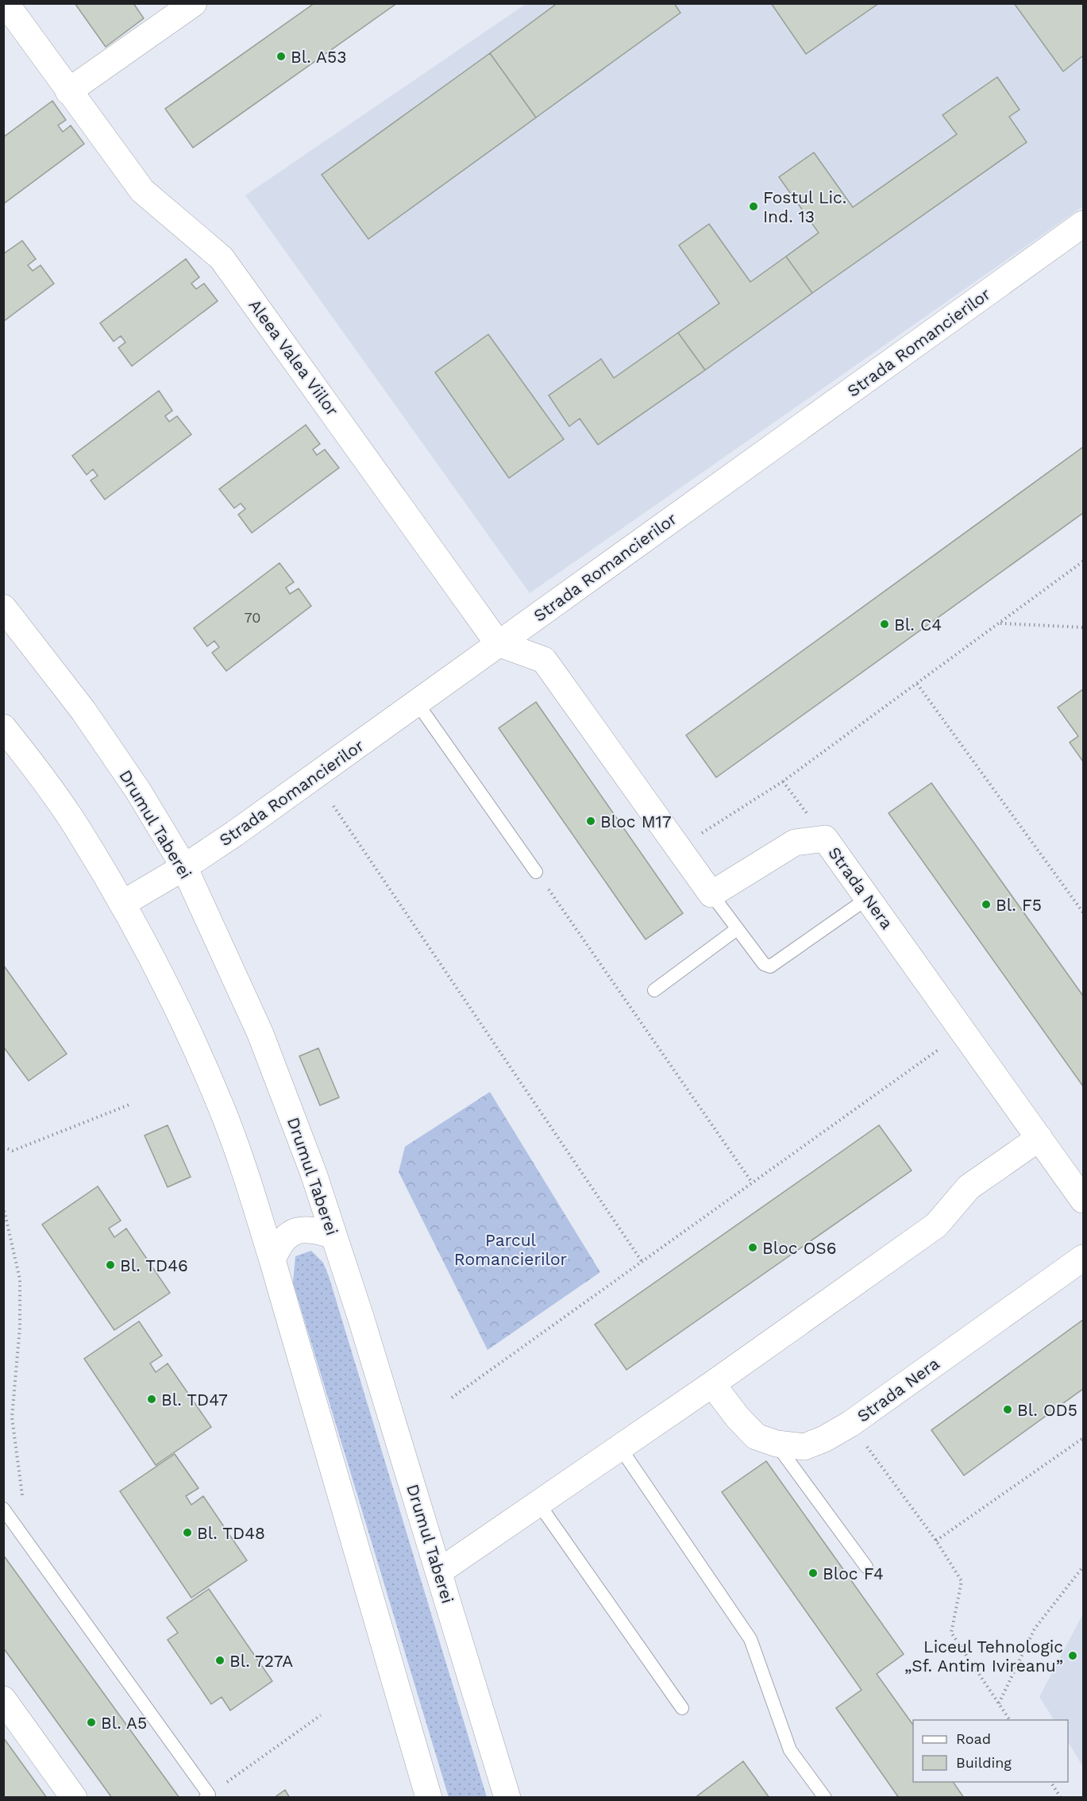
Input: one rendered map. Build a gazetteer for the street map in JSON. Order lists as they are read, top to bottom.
{
  "streets": {
    "street": [
      "Strada Romancierilor",
      "Aleea Valea Viilor",
      "Drumul Taberei",
      "Strada Nera"
    ]
  },
  "crossings": [
    ["Strada Romancierilor", "Aleea Valea Viilor"],
    ["Strada Romancierilor", "Drumul Taberei"]
  ],
  "parks": ["Parcul Romancierilor"],
  "places": [
    "Bl. A53",
    "Fostul Lic. Ind. 13",
    "Bl. C4",
    "Bloc M17",
    "Bl. F5",
    "Bloc OS6",
    "Bl. TD46",
    "Bl. TD47",
    "Bl. OD5",
    "Bl. TD48",
    "Bloc F4",
    "Liceul Tehnologic „Sf. Antim Ivireanu”",
    "Bl. 727A",
    "Bl. A5"
  ],
  "house_numbers": ["70"],
  "legend": ["Road", "Building"]
}
